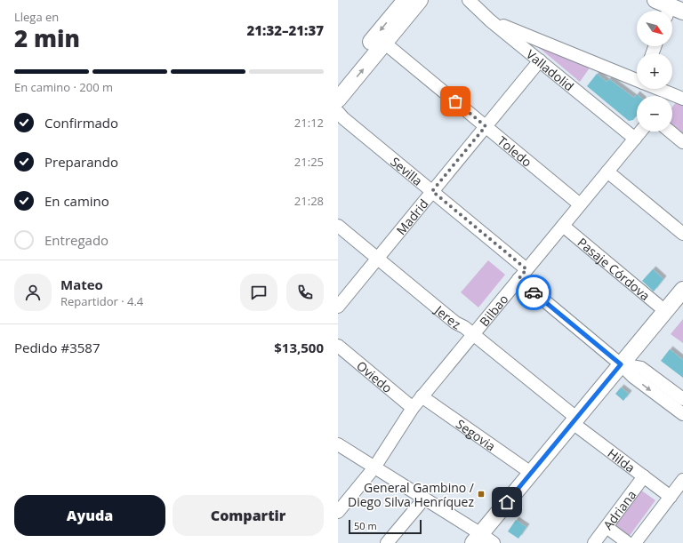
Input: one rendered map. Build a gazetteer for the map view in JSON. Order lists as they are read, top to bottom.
{
  "streets": {
    "street": [
      "Valladolid",
      "Toledo",
      "Sevilla",
      "Madrid",
      "Pasaje Córdova",
      "Bilbao",
      "Jerez",
      "Oviedo",
      "Segovia",
      "Hilda",
      "Adriana"
    ]
  },
  "crossings": [
    ["Valladolid", "Madrid"],
    ["Valladolid", "Bilbao"],
    ["Toledo", "Madrid"],
    ["Toledo", "Bilbao"],
    ["Sevilla", "Madrid"],
    ["Sevilla", "Bilbao"],
    ["Madrid", "Jerez"],
    ["Pasaje Córdova", "Bilbao"],
    ["Bilbao", "Jerez"],
    ["Bilbao", "Oviedo"],
    ["Bilbao", "Segovia"],
    ["Jerez", "Hilda"],
    ["Hilda", "Adriana"]
  ],
  "places": {
    "transit": ["General Gambino / Diego Silva Henríquez"]
  },
  "scale_bar": "50 m",
  "north": "bottom right",
  "page": {
    "heading": ["2 min", "Llega en", "21:32–21:37"],
    "panel": [
      "Mateo",
      "Repartidor · 4.4",
      "Pedido #3587",
      "$13,500"
    ],
    "map_buttons": ["+", "−"],
    "bar": "En camino · 200 m",
    "list": [
      ["Confirmado", "21:12"],
      ["Preparando", "21:25"],
      ["En camino", "21:28"],
      "Entregado"
    ],
    "buttons": ["Ayuda", "Compartir"],
    "scale": "50 m"
  }
}
